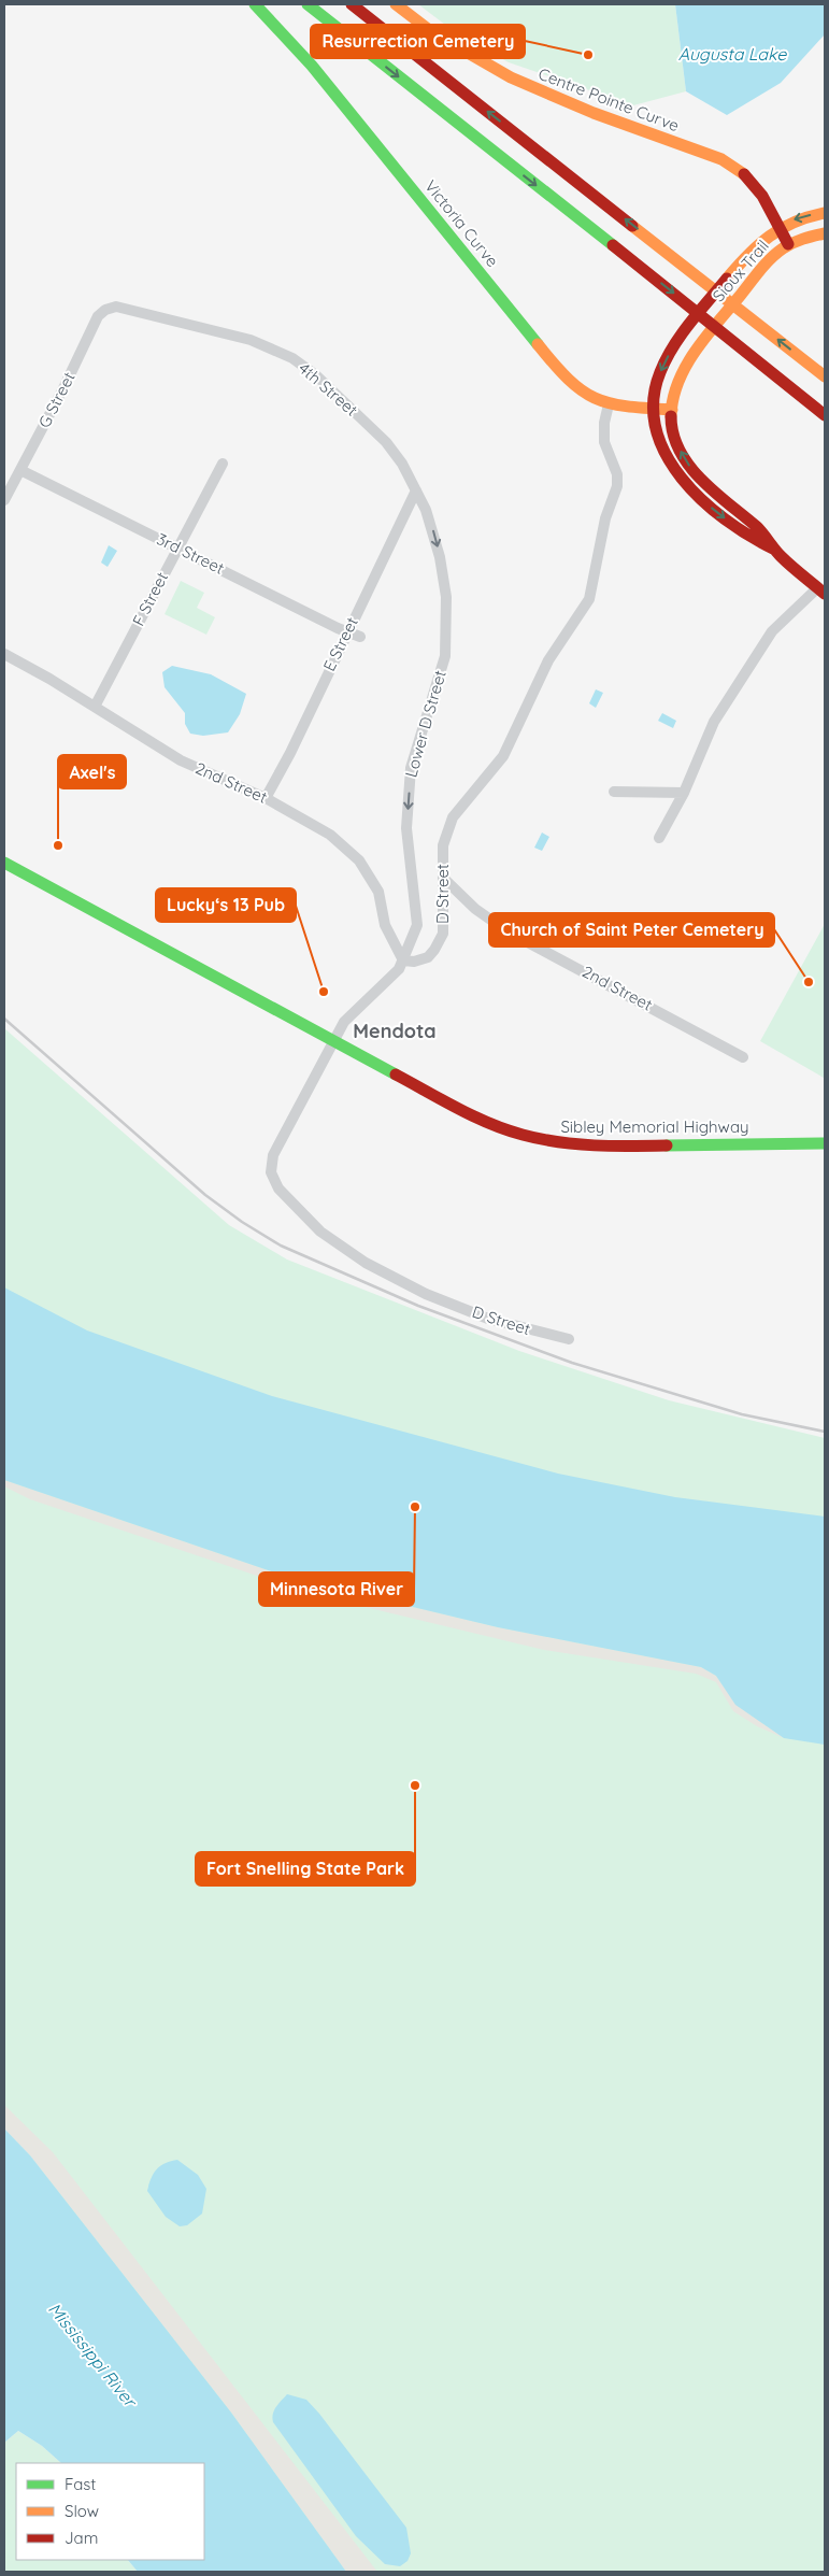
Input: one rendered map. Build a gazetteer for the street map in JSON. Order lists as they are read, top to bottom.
{
  "streets": {
    "main road": [
      "Centre Pointe Curve",
      "Victoria Curve",
      "Sioux Trail",
      "Sibley Memorial Highway"
    ],
    "street": [
      "4th Street",
      "G Street",
      "3rd Street",
      "F Street",
      "E Street",
      "Lower D Street",
      "2nd Street",
      "D Street"
    ]
  },
  "crossings": [
    ["Centre Pointe Curve", "Sioux Trail"],
    ["Victoria Curve", "Sioux Trail"],
    ["Victoria Curve", "D Street"],
    ["4th Street", "G Street"],
    ["4th Street", "E Street"],
    ["4th Street", "Lower D Street"],
    ["G Street", "3rd Street"],
    ["3rd Street", "F Street"],
    ["3rd Street", "E Street"],
    ["F Street", "2nd Street"],
    ["E Street", "Lower D Street"],
    ["E Street", "2nd Street"],
    ["Lower D Street", "2nd Street"],
    ["Lower D Street", "D Street"],
    ["2nd Street", "D Street"],
    ["D Street", "Sibley Memorial Highway"]
  ],
  "one_way": ["Lower D Street"],
  "districts": ["Mendota"],
  "water": ["Augusta Lake", "Mississippi River"],
  "places": [
    "Resurrection Cemetery",
    "Axel's",
    "Church of Saint Peter Cemetery",
    "Lucky‘s 13 Pub",
    "Minnesota River",
    "Fort Snelling State Park"
  ],
  "legend": ["Fast", "Slow", "Jam"]
}
